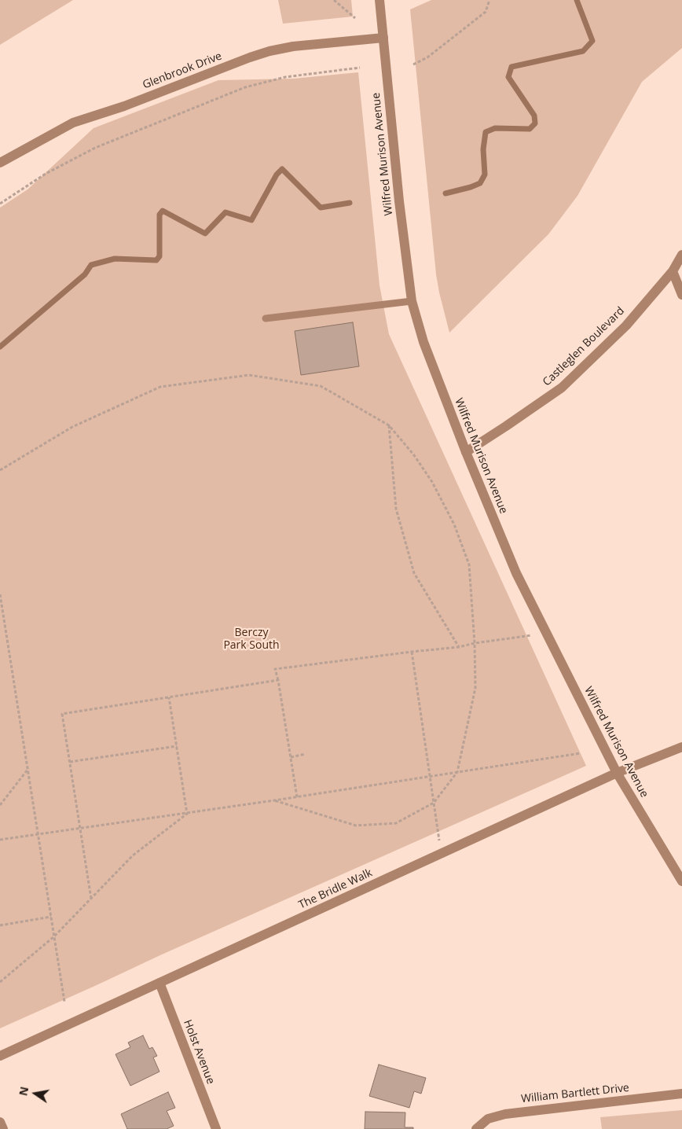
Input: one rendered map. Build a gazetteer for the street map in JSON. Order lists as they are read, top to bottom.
{
  "streets": {
    "street": [
      "Glenbrook Drive",
      "Wilfred Murison Avenue",
      "Castleglen Boulevard",
      "The Bridle Walk",
      "Holst Avenue",
      "William Bartlett Drive"
    ]
  },
  "crossings": [
    ["Glenbrook Drive", "Wilfred Murison Avenue"],
    ["Wilfred Murison Avenue", "Castleglen Boulevard"],
    ["Wilfred Murison Avenue", "The Bridle Walk"],
    ["The Bridle Walk", "Holst Avenue"]
  ],
  "parks": ["Berczy Park South"],
  "north": "left"
}
